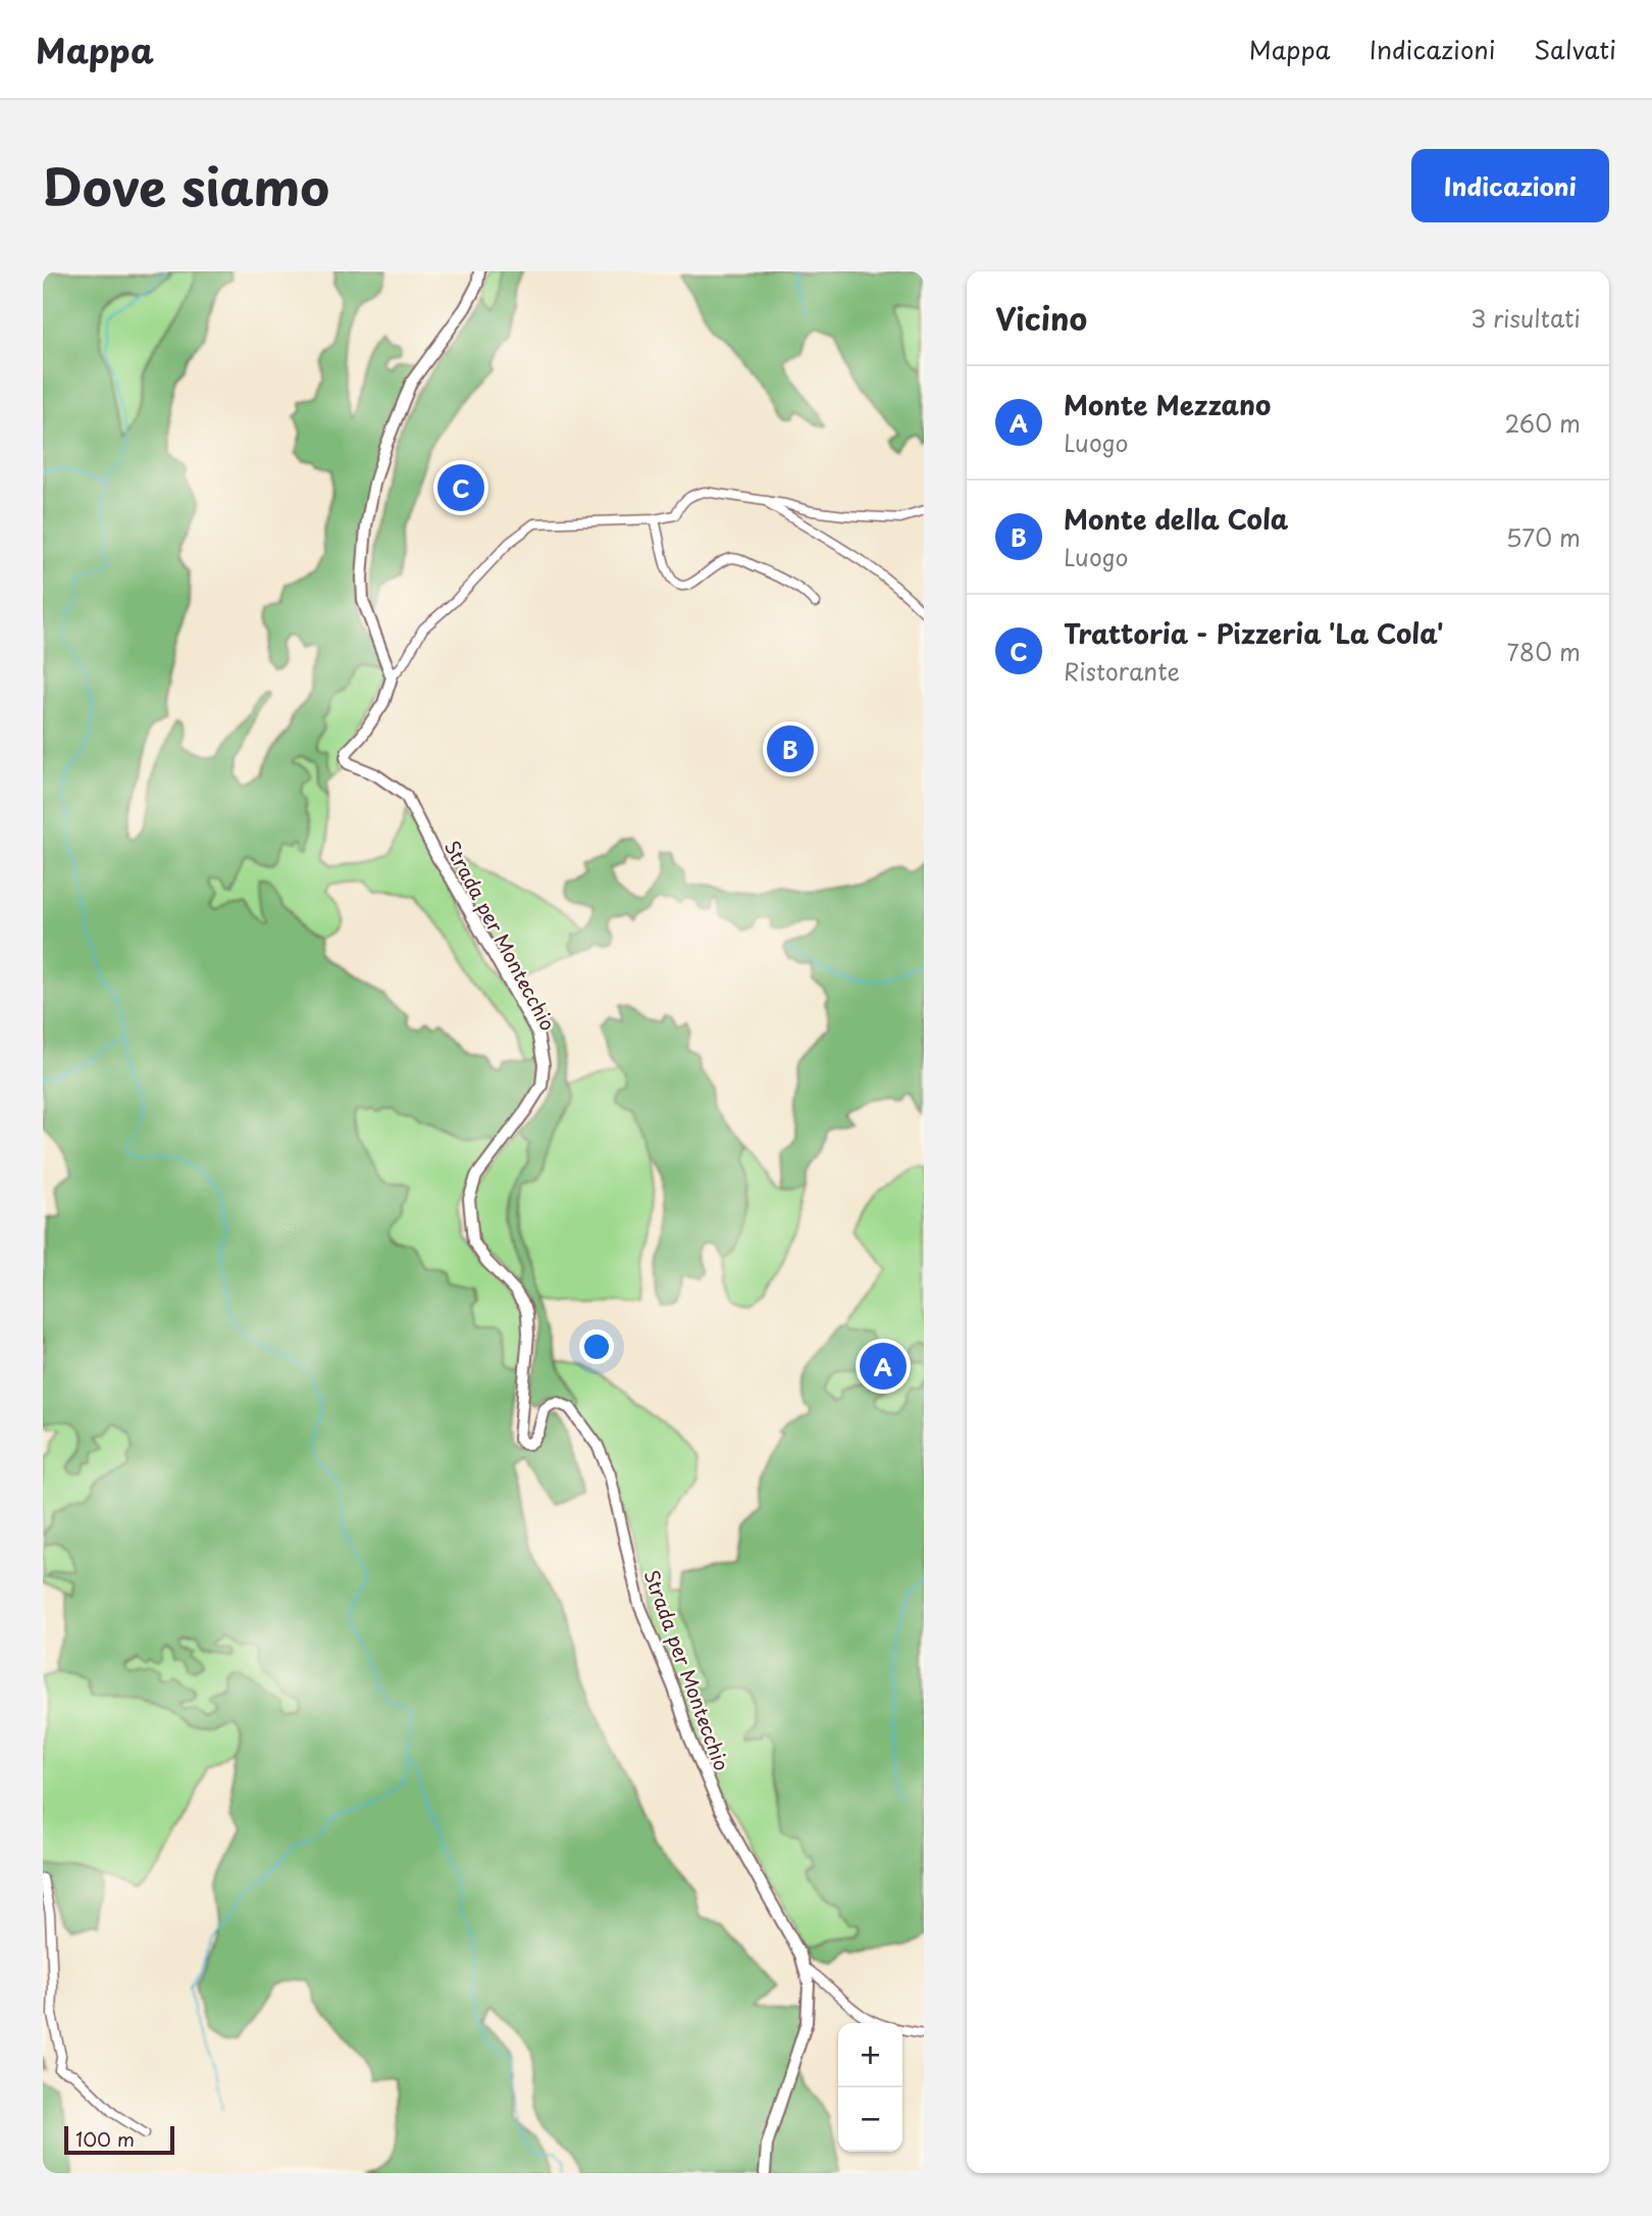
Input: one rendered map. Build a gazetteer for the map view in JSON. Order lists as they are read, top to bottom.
{
  "streets": {
    "street": ["Strada per Montecchio"]
  },
  "scale_bar": "100 m",
  "page": {
    "header": "Mappa",
    "nav": ["Mappa", "Indicazioni", "Salvati"],
    "title": "Dove siamo",
    "buttons": "Indicazioni",
    "heading": ["Vicino", "3 risultati"],
    "list": [
      {
        "mark": "A",
        "name": "Monte Mezzano",
        "note": "Luogo",
        "value": "260 m"
      },
      {
        "mark": "B",
        "name": "Monte della Cola",
        "note": "Luogo",
        "value": "570 m"
      },
      {
        "mark": "C",
        "name": "Trattoria - Pizzeria 'La Cola'",
        "note": "Ristorante",
        "value": "780 m"
      }
    ],
    "pins": ["C", "B", "A"],
    "map_buttons": ["+", "−"],
    "scale": "100 m"
  }
}
